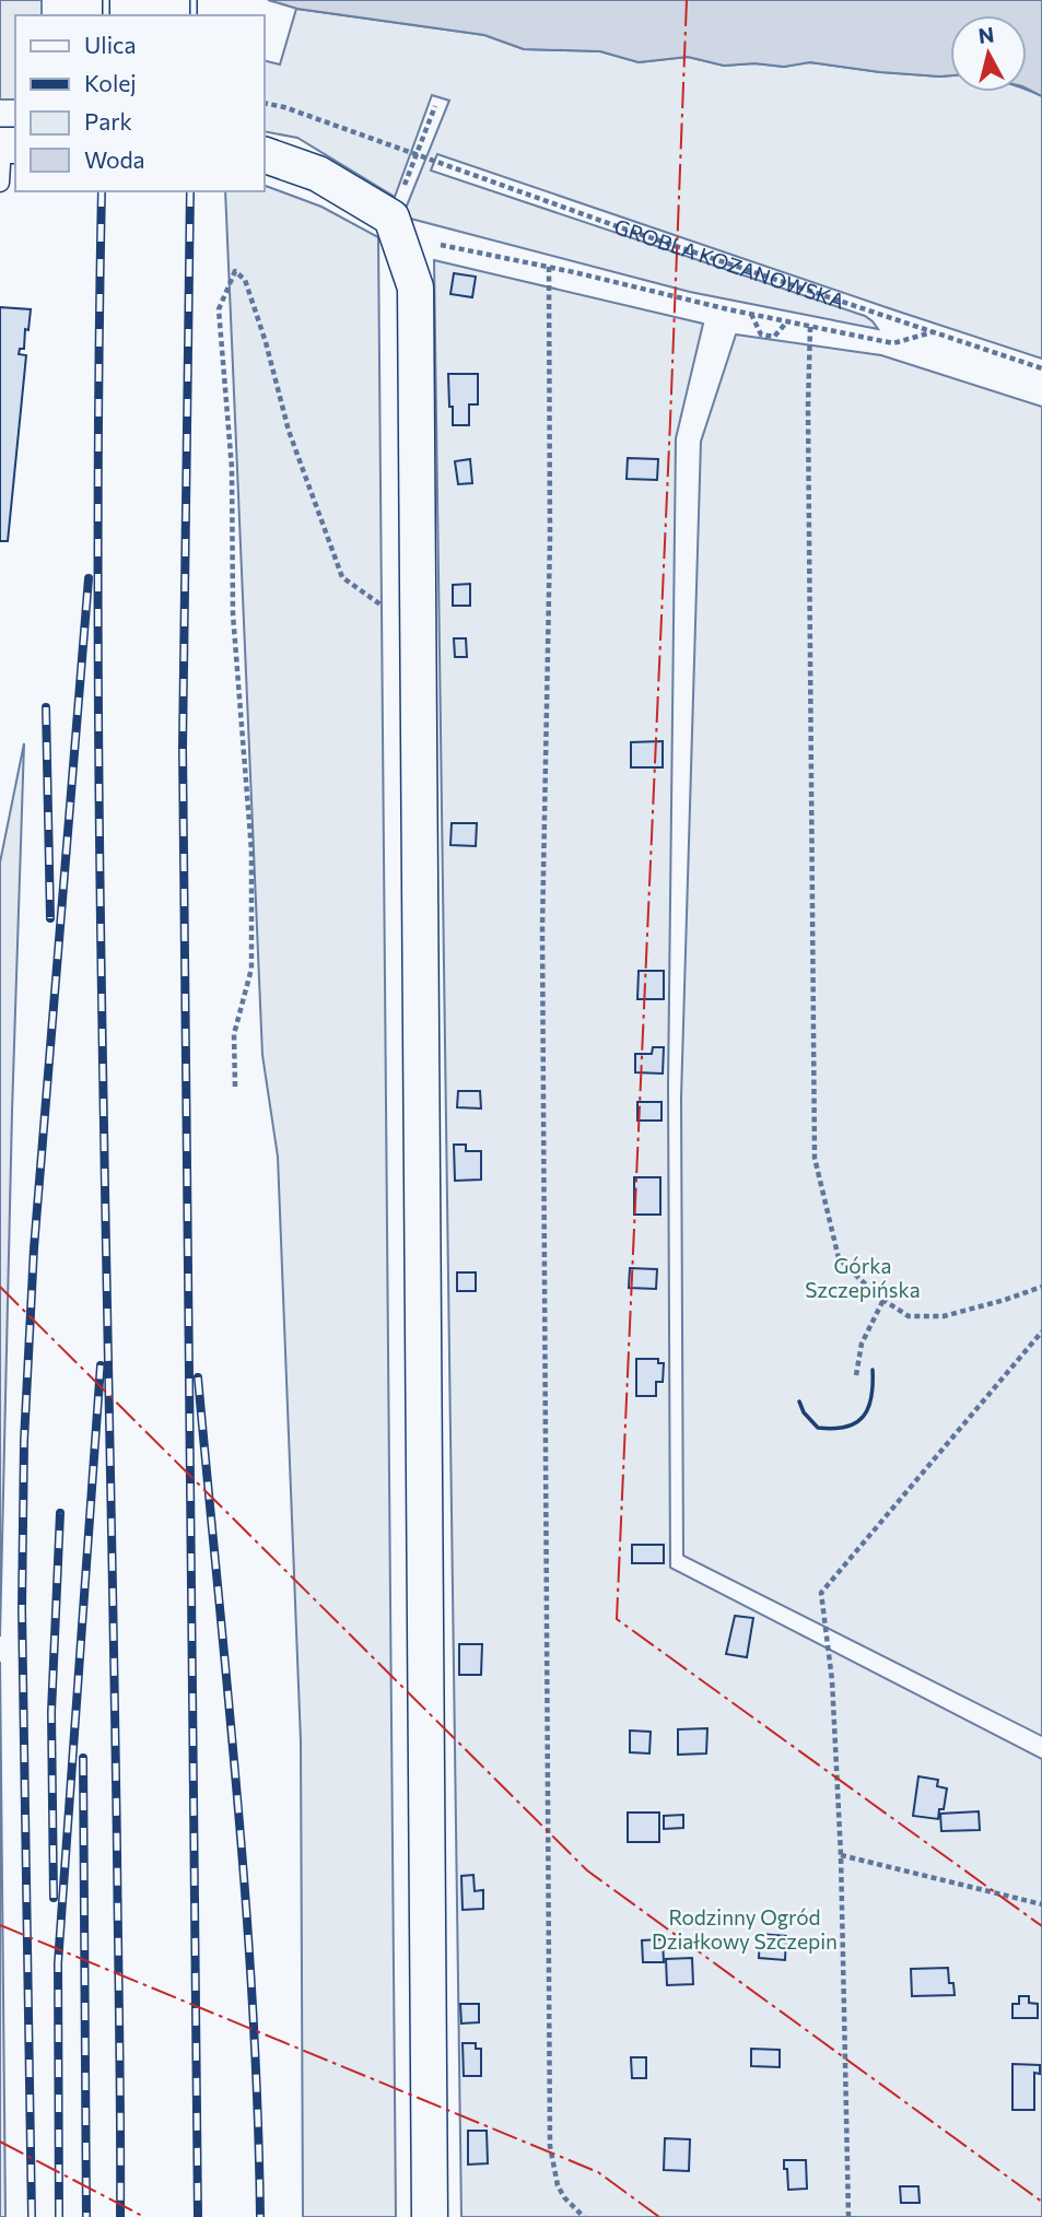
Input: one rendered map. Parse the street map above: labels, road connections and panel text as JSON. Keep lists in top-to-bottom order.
{
  "streets": {
    "path": ["GROBLA KOZANOWSKA"]
  },
  "parks": ["Górka Szczepińska", "Rodzinny Ogród Działkowy Szczepin"],
  "legend": [
    "Ulica",
    "Kolej",
    "Park",
    "Woda"
  ],
  "north": "top"
}
